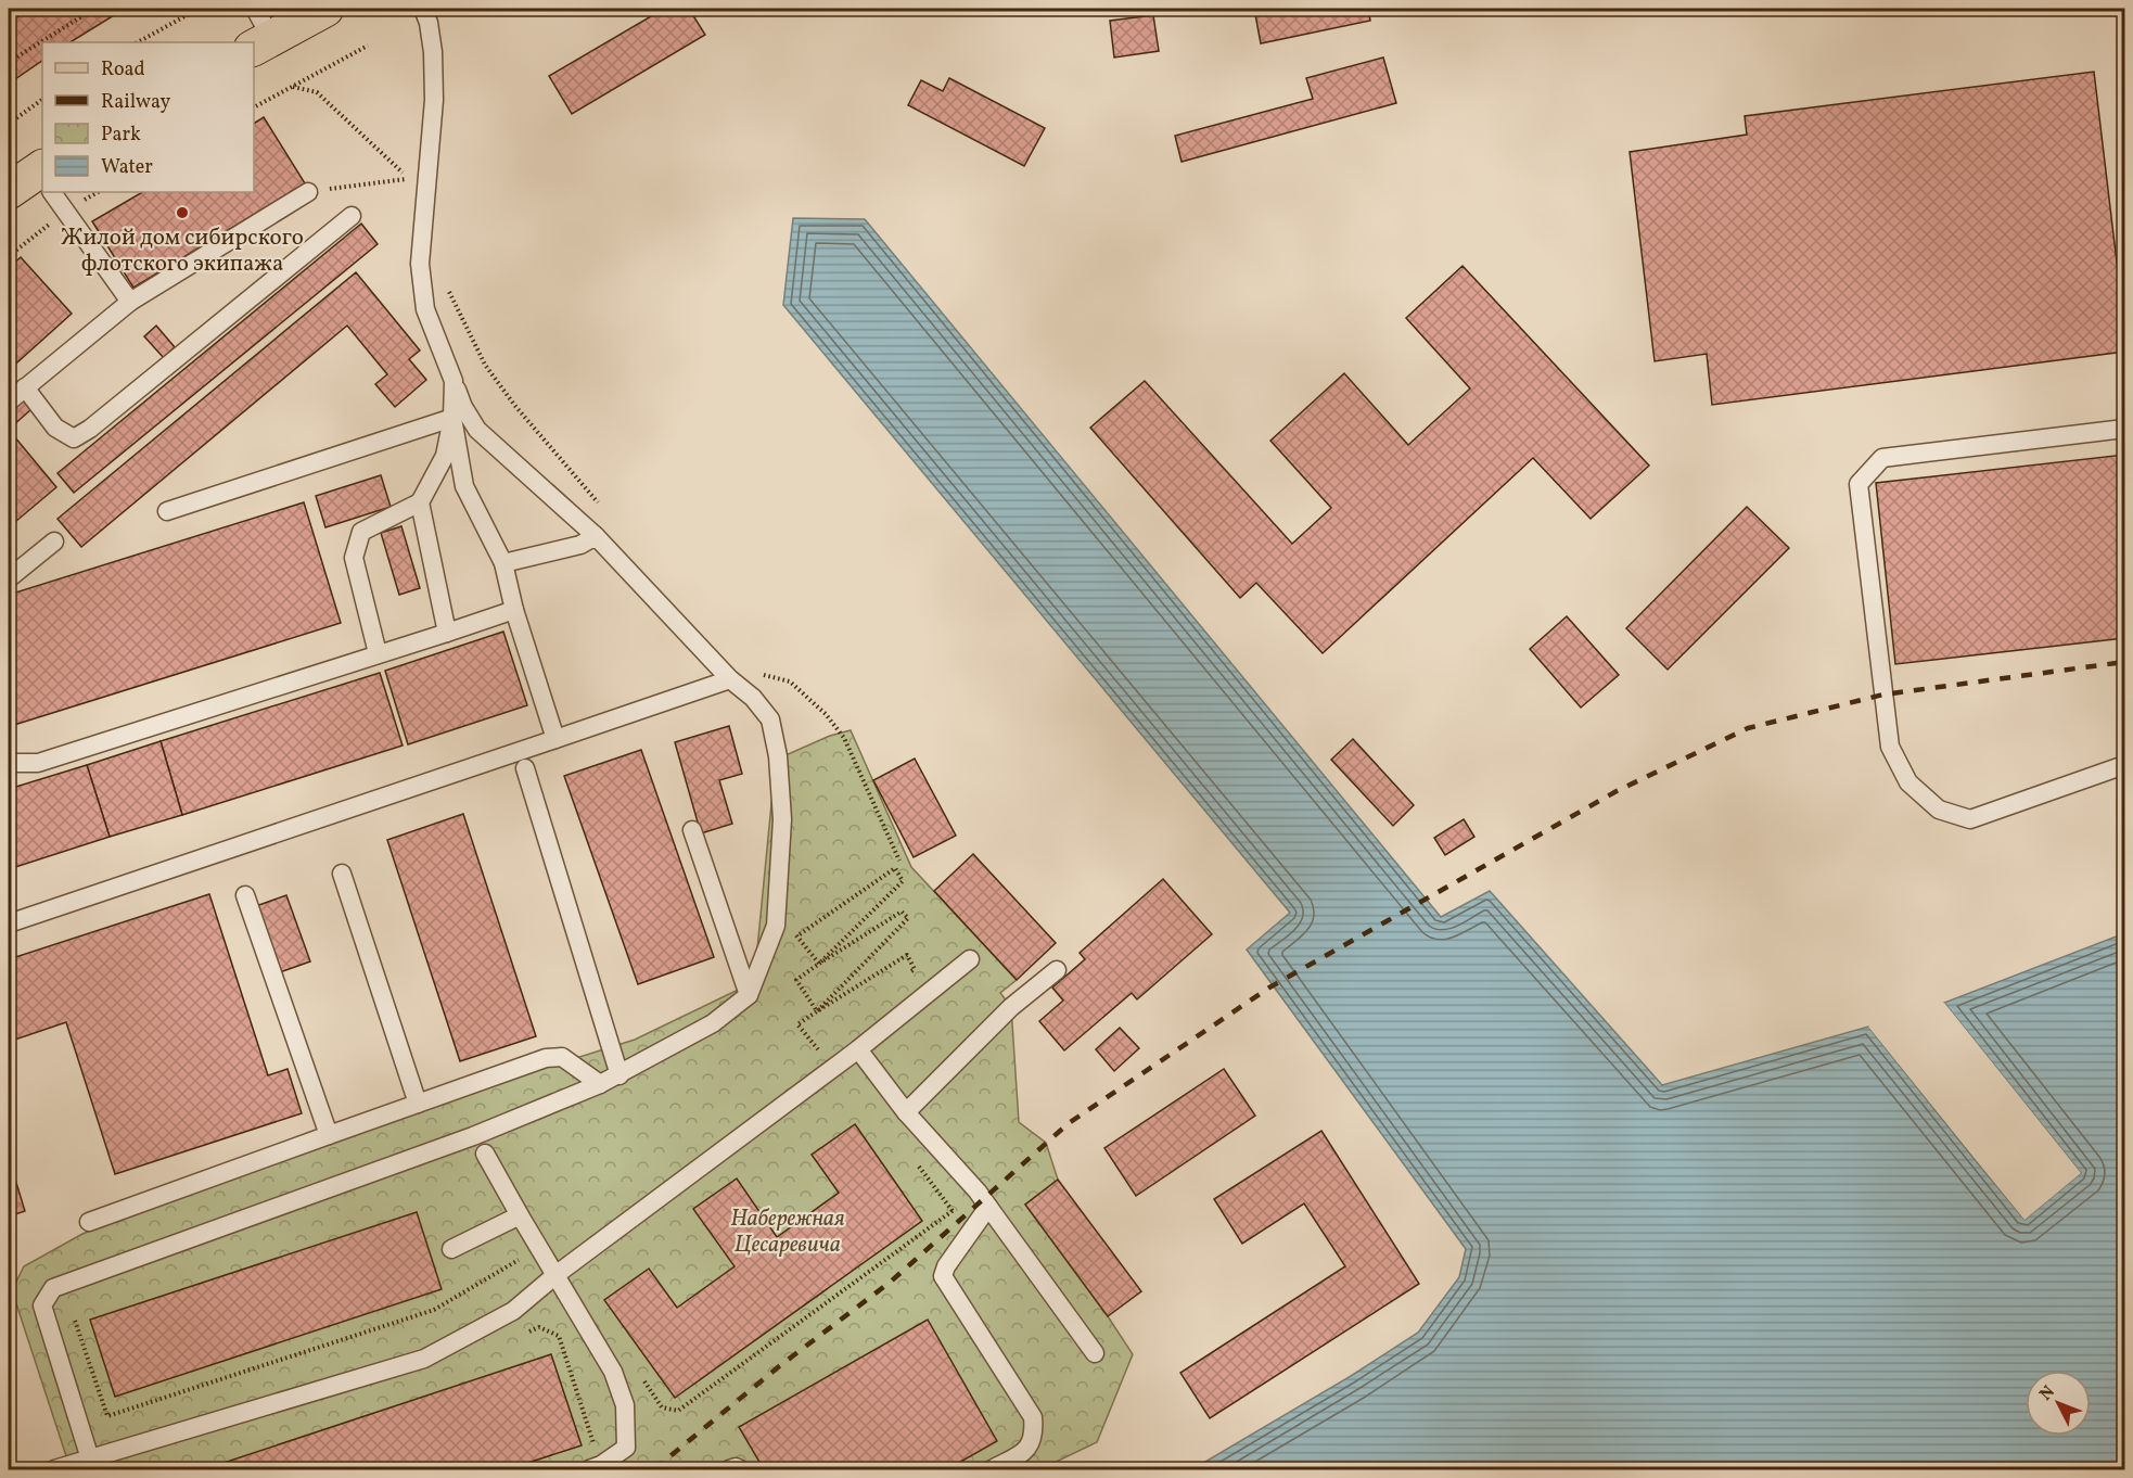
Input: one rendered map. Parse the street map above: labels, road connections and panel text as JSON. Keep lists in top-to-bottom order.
{
  "parks": ["Набережная Цесаревича"],
  "places": ["Жилой дом сибирского флотского экипажа"],
  "legend": [
    "Road",
    "Railway",
    "Park",
    "Water"
  ],
  "north": "top left"
}
